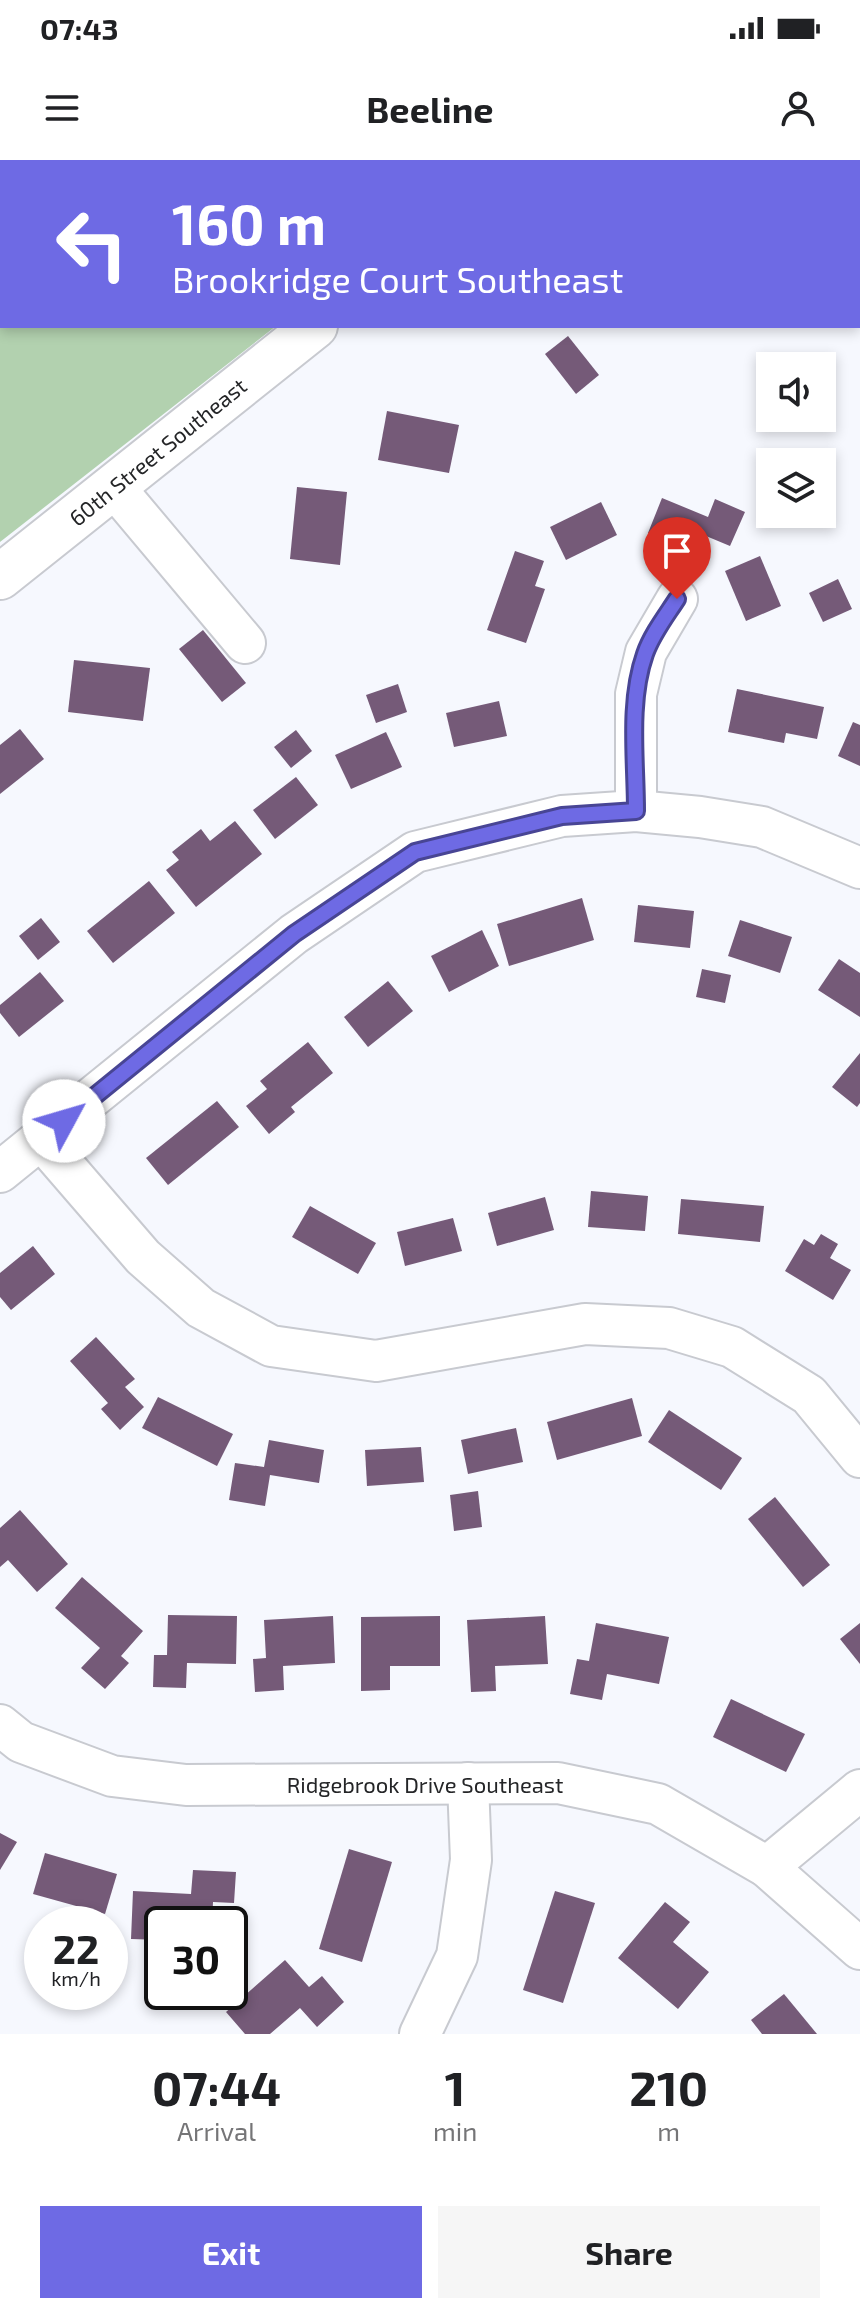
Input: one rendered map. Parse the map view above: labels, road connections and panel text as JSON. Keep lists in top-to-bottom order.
{
  "streets": {
    "main road": ["60th Street Southeast"],
    "street": ["Ridgebrook Drive Southeast"]
  },
  "page": {
    "status": "07:43",
    "header": "Beeline",
    "turn": ["160 m", "Brookridge Court Southeast"],
    "speed": "22 km/h",
    "limit": "30",
    "eta": [
      "07:44",
      "Arrival",
      "1",
      "min",
      "210",
      "m"
    ],
    "buttons": ["Exit", "Share"]
  }
}
